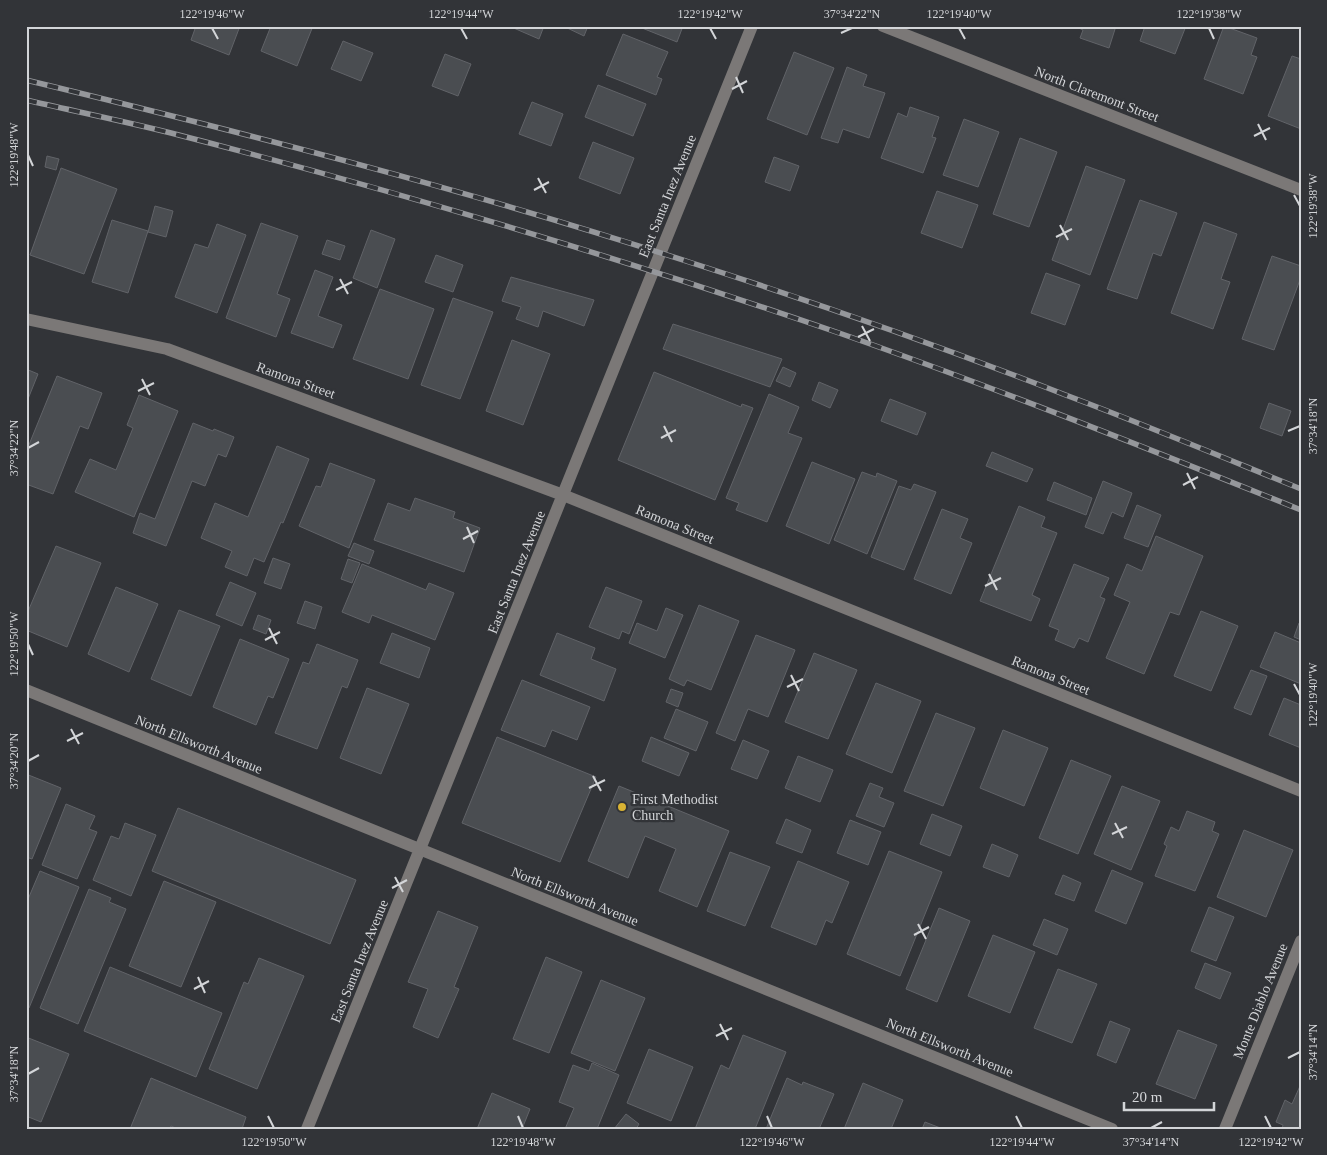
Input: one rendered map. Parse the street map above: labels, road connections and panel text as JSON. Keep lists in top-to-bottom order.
{
  "streets": {
    "street": [
      "North Claremont Street",
      "East Santa Inez Avenue",
      "Ramona Street",
      "North Ellsworth Avenue",
      "Monte Diablo Avenue"
    ]
  },
  "crossings": [
    ["East Santa Inez Avenue", "Ramona Street"],
    ["East Santa Inez Avenue", "North Ellsworth Avenue"]
  ],
  "places": ["First Methodist Church"],
  "scale_bar": "20 m",
  "coordinates": [
    "122°19'46\"W",
    "122°19'44\"W",
    "122°19'42\"W",
    "37°34'22\"N",
    "122°19'40\"W",
    "122°19'38\"W",
    "122°19'48\"W",
    "37°34'18\"N",
    "122°19'50\"W",
    "37°34'20\"N",
    "37°34'14\"N"
  ]
}
